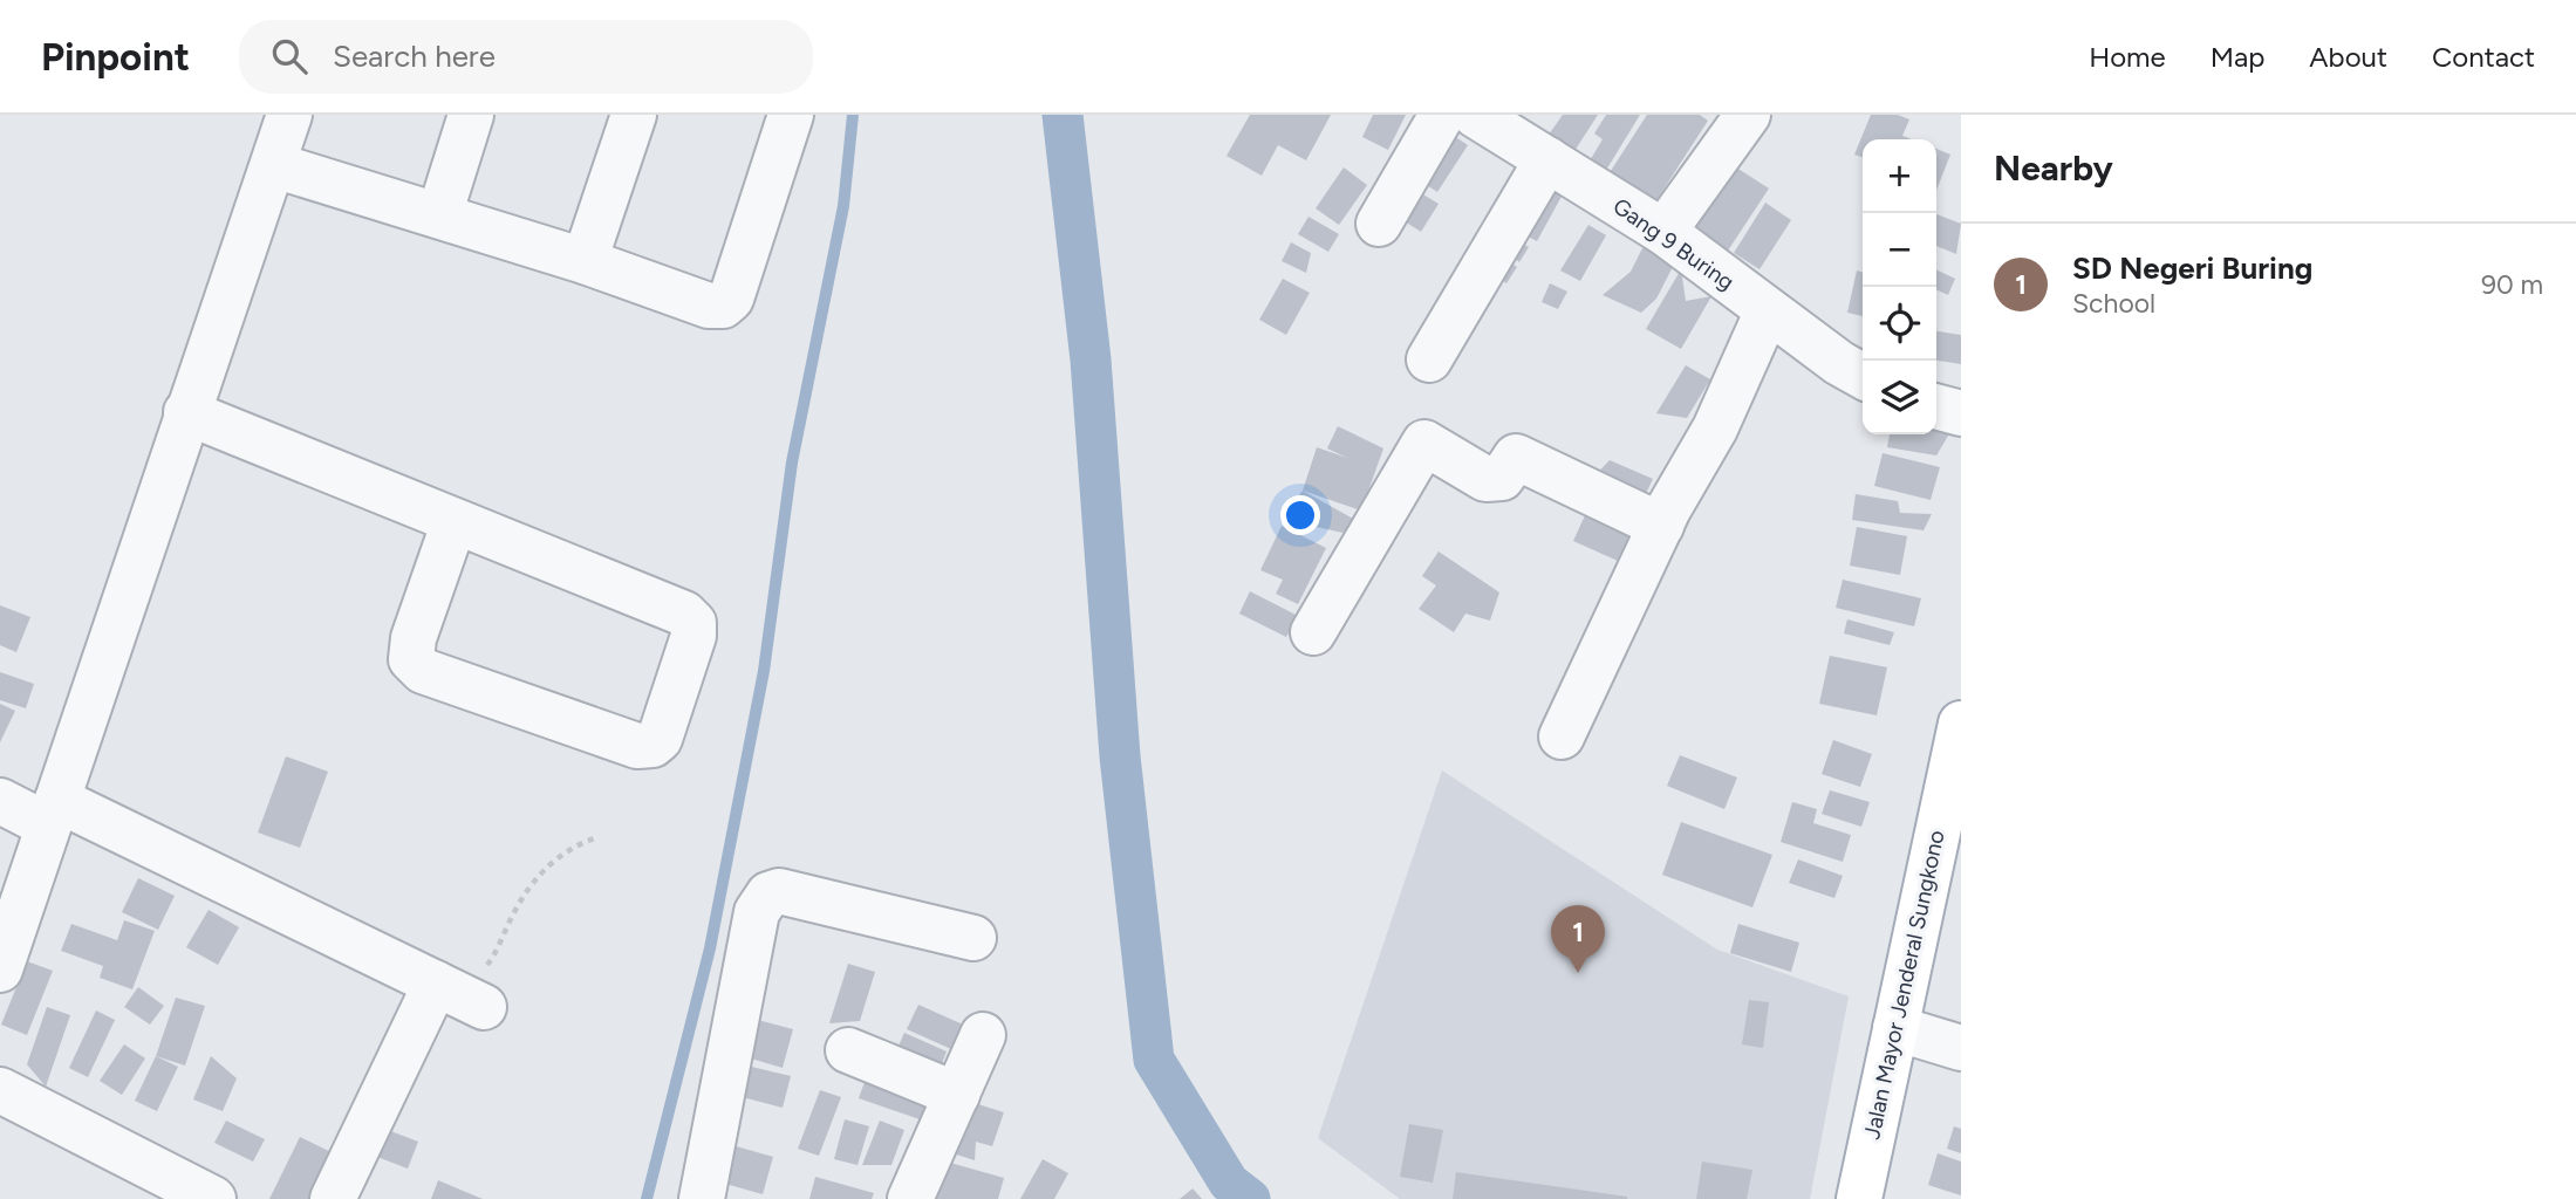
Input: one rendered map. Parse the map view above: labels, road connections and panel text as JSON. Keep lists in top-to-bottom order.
{
  "streets": {
    "main road": ["Jalan Mayor Jenderal Sungkono"],
    "street": ["Gang 9 Buring"]
  },
  "page": {
    "header": "Pinpoint",
    "search": "Search here",
    "nav": [
      "Home",
      "Map",
      "About",
      "Contact"
    ],
    "heading": "Nearby",
    "map_buttons": ["+", "−"],
    "list": [
      {
        "mark": "1",
        "name": "SD Negeri Buring",
        "note": "School",
        "value": "90 m"
      }
    ],
    "pins": "1"
  }
}
